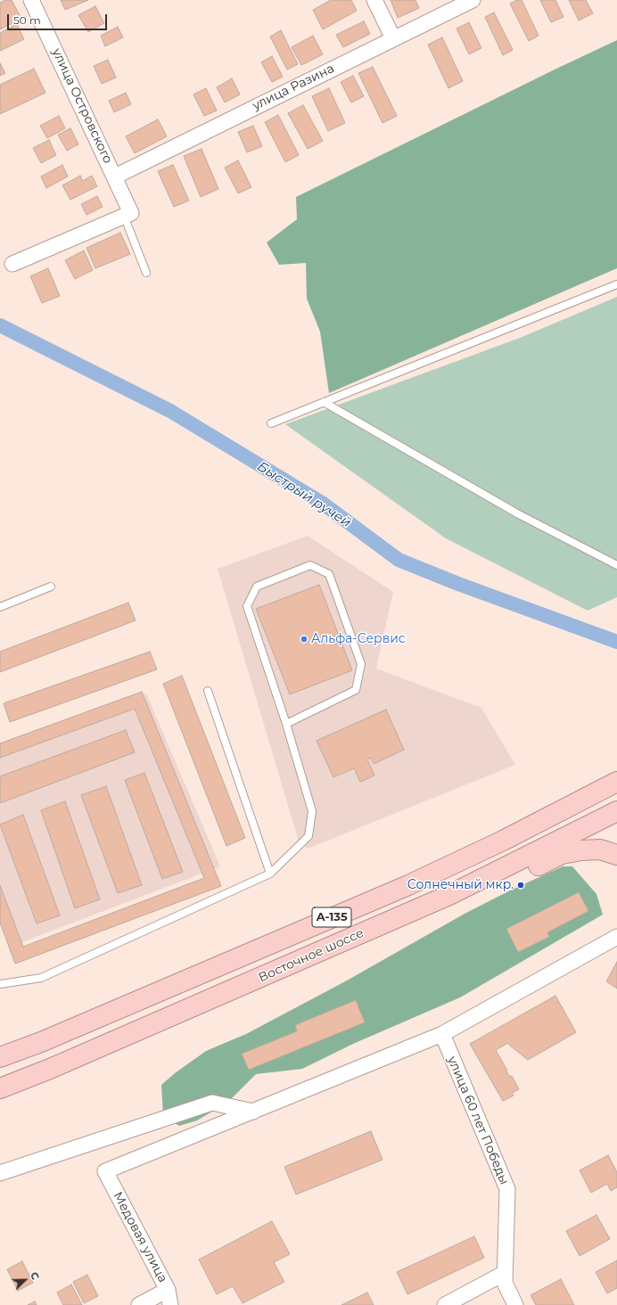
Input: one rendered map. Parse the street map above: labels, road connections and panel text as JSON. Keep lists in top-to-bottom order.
{
  "streets": {
    "highway": ["А-135", "Восточное шоссе"],
    "street": [
      "улица Разина",
      "улица Островского",
      "улица 60 лет Победы",
      "Медовая улица"
    ]
  },
  "crossings": [
    ["улица Разина", "улица Островского"]
  ],
  "water": ["Быстрый ручей"],
  "places": ["Альфа-Сервис", "Солнечный мкр."],
  "scale_bar": "50 m",
  "north": "top right"
}
